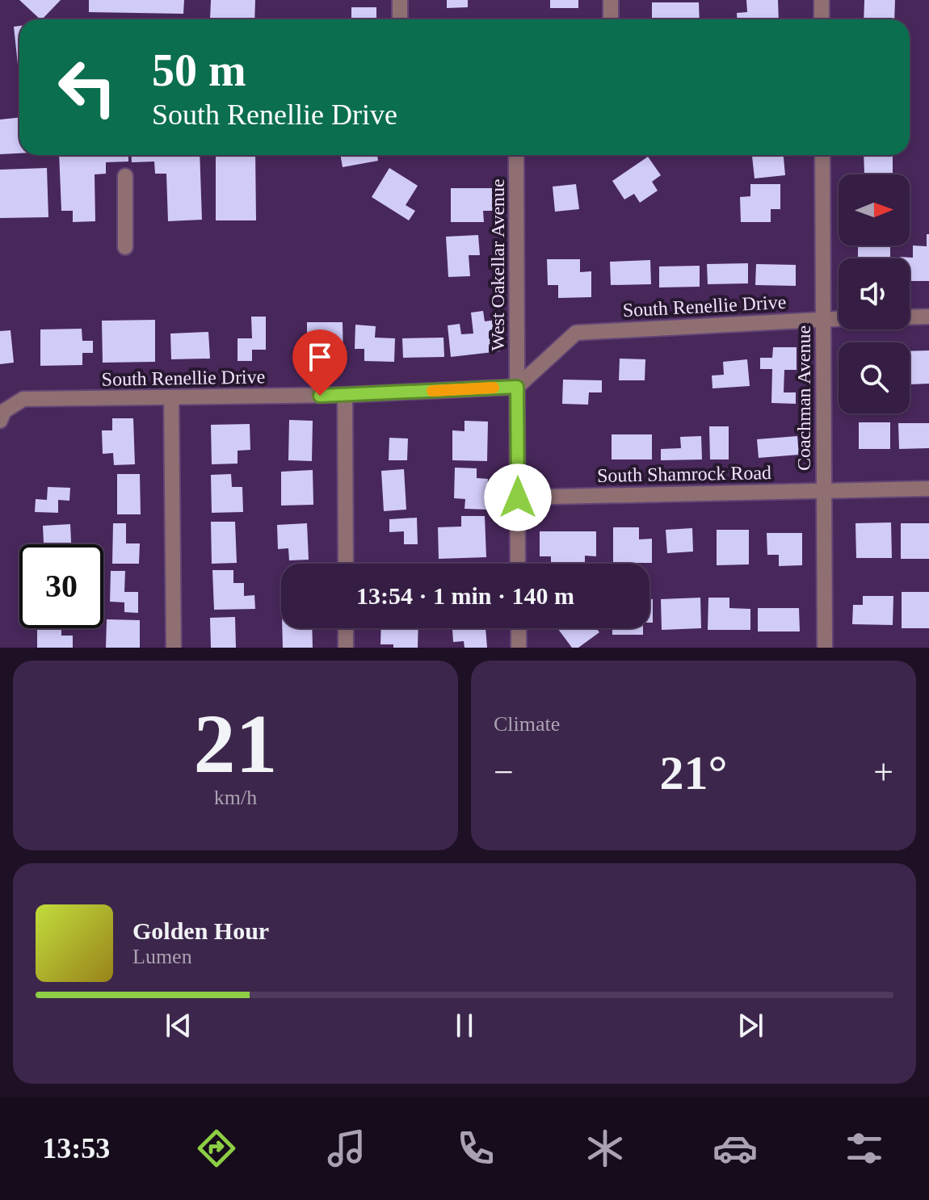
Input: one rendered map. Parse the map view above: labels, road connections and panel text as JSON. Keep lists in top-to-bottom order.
{
  "streets": {
    "street": [
      "West Oakellar Avenue",
      "South Renellie Drive",
      "Coachman Avenue",
      "South Shamrock Road"
    ]
  },
  "crossings": [
    ["West Oakellar Avenue", "South Renellie Drive"],
    ["West Oakellar Avenue", "South Shamrock Road"],
    ["South Renellie Drive", "Coachman Avenue"],
    ["Coachman Avenue", "South Shamrock Road"]
  ],
  "north": "right",
  "page": {
    "turn": ["50 m", "South Renellie Drive"],
    "limit": "30",
    "trip": "13:54 · 1 min · 140 m",
    "tile": [
      ["21", "km/h"],
      "Climate"
    ],
    "heat": ["−", "21°", "+"],
    "song": ["Golden Hour", "Lumen"],
    "tabs": "13:53"
  }
}
